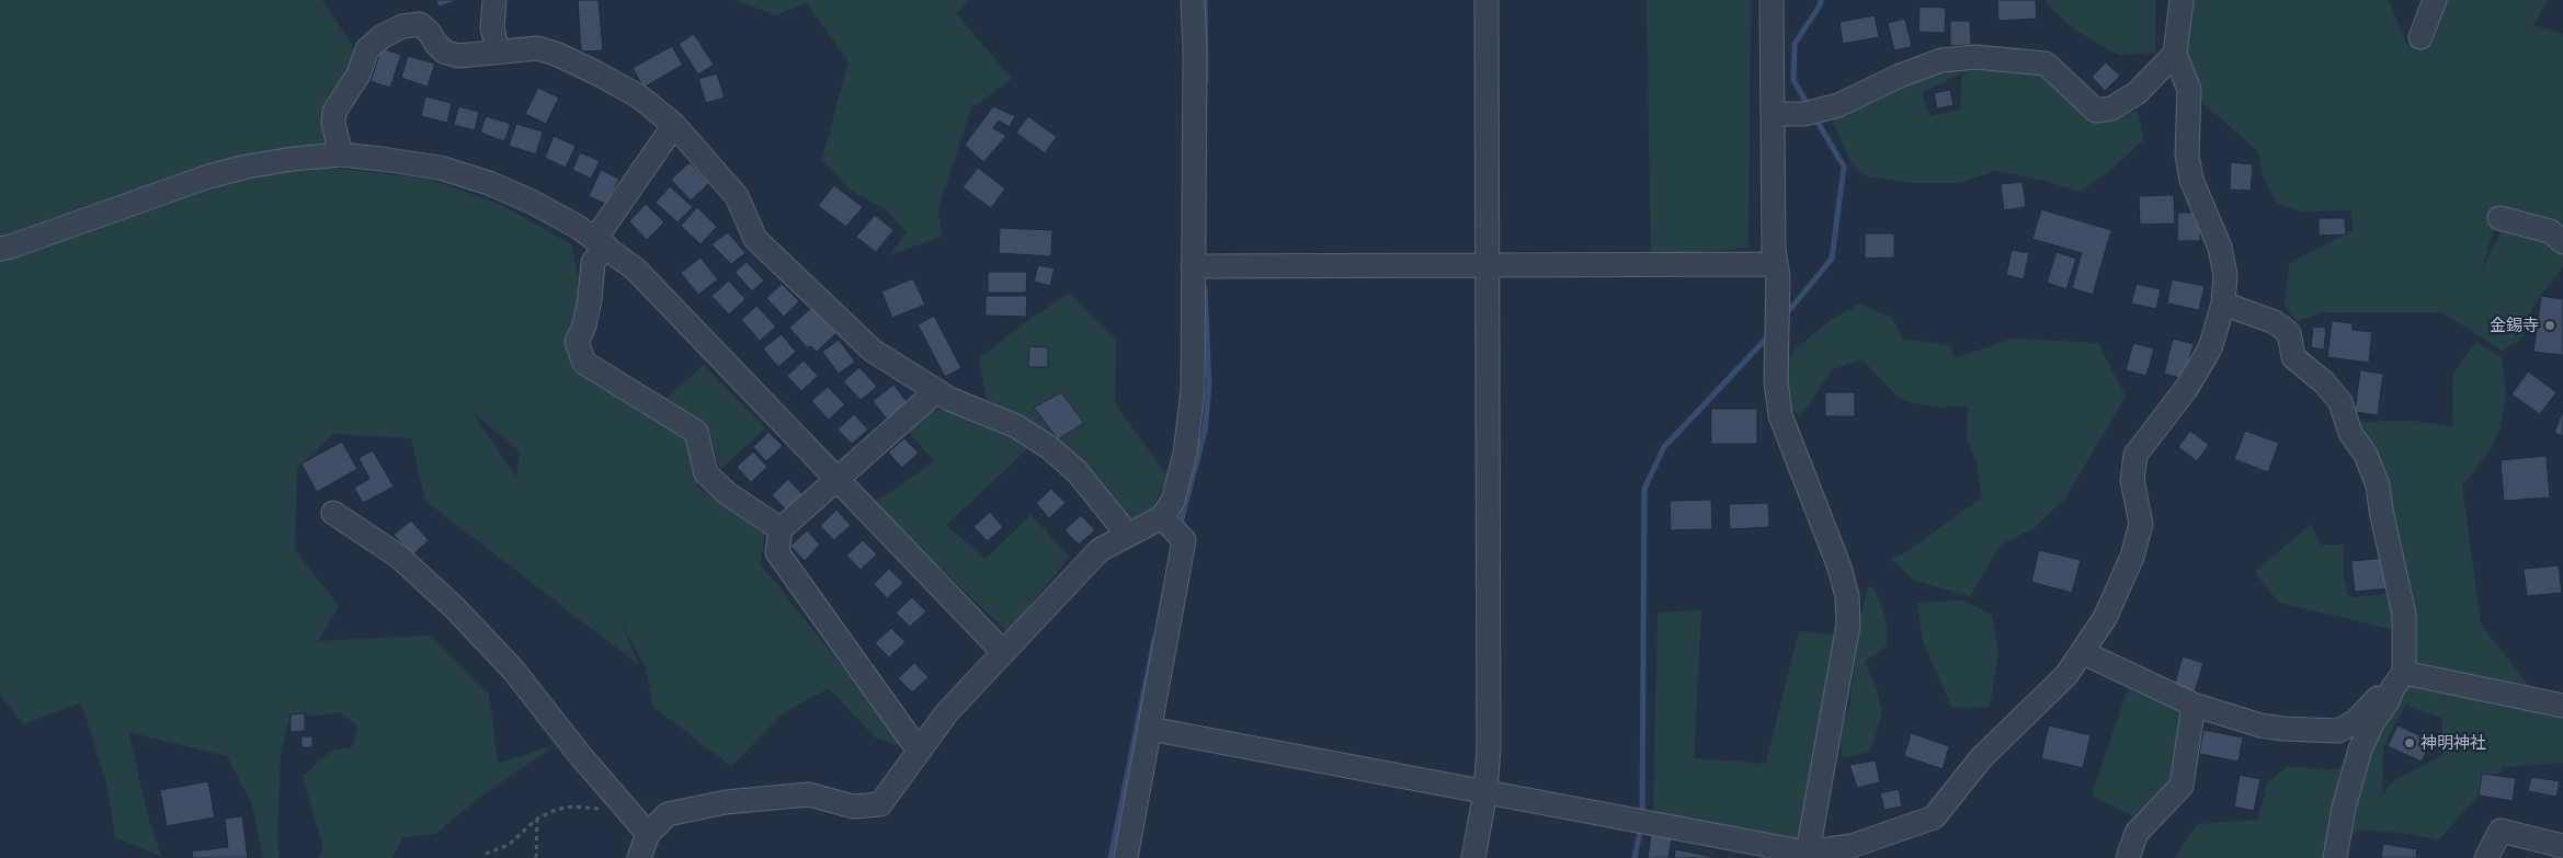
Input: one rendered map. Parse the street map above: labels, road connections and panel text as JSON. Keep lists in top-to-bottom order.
{
  "places": ["金錫寺", "神明神社"]
}
